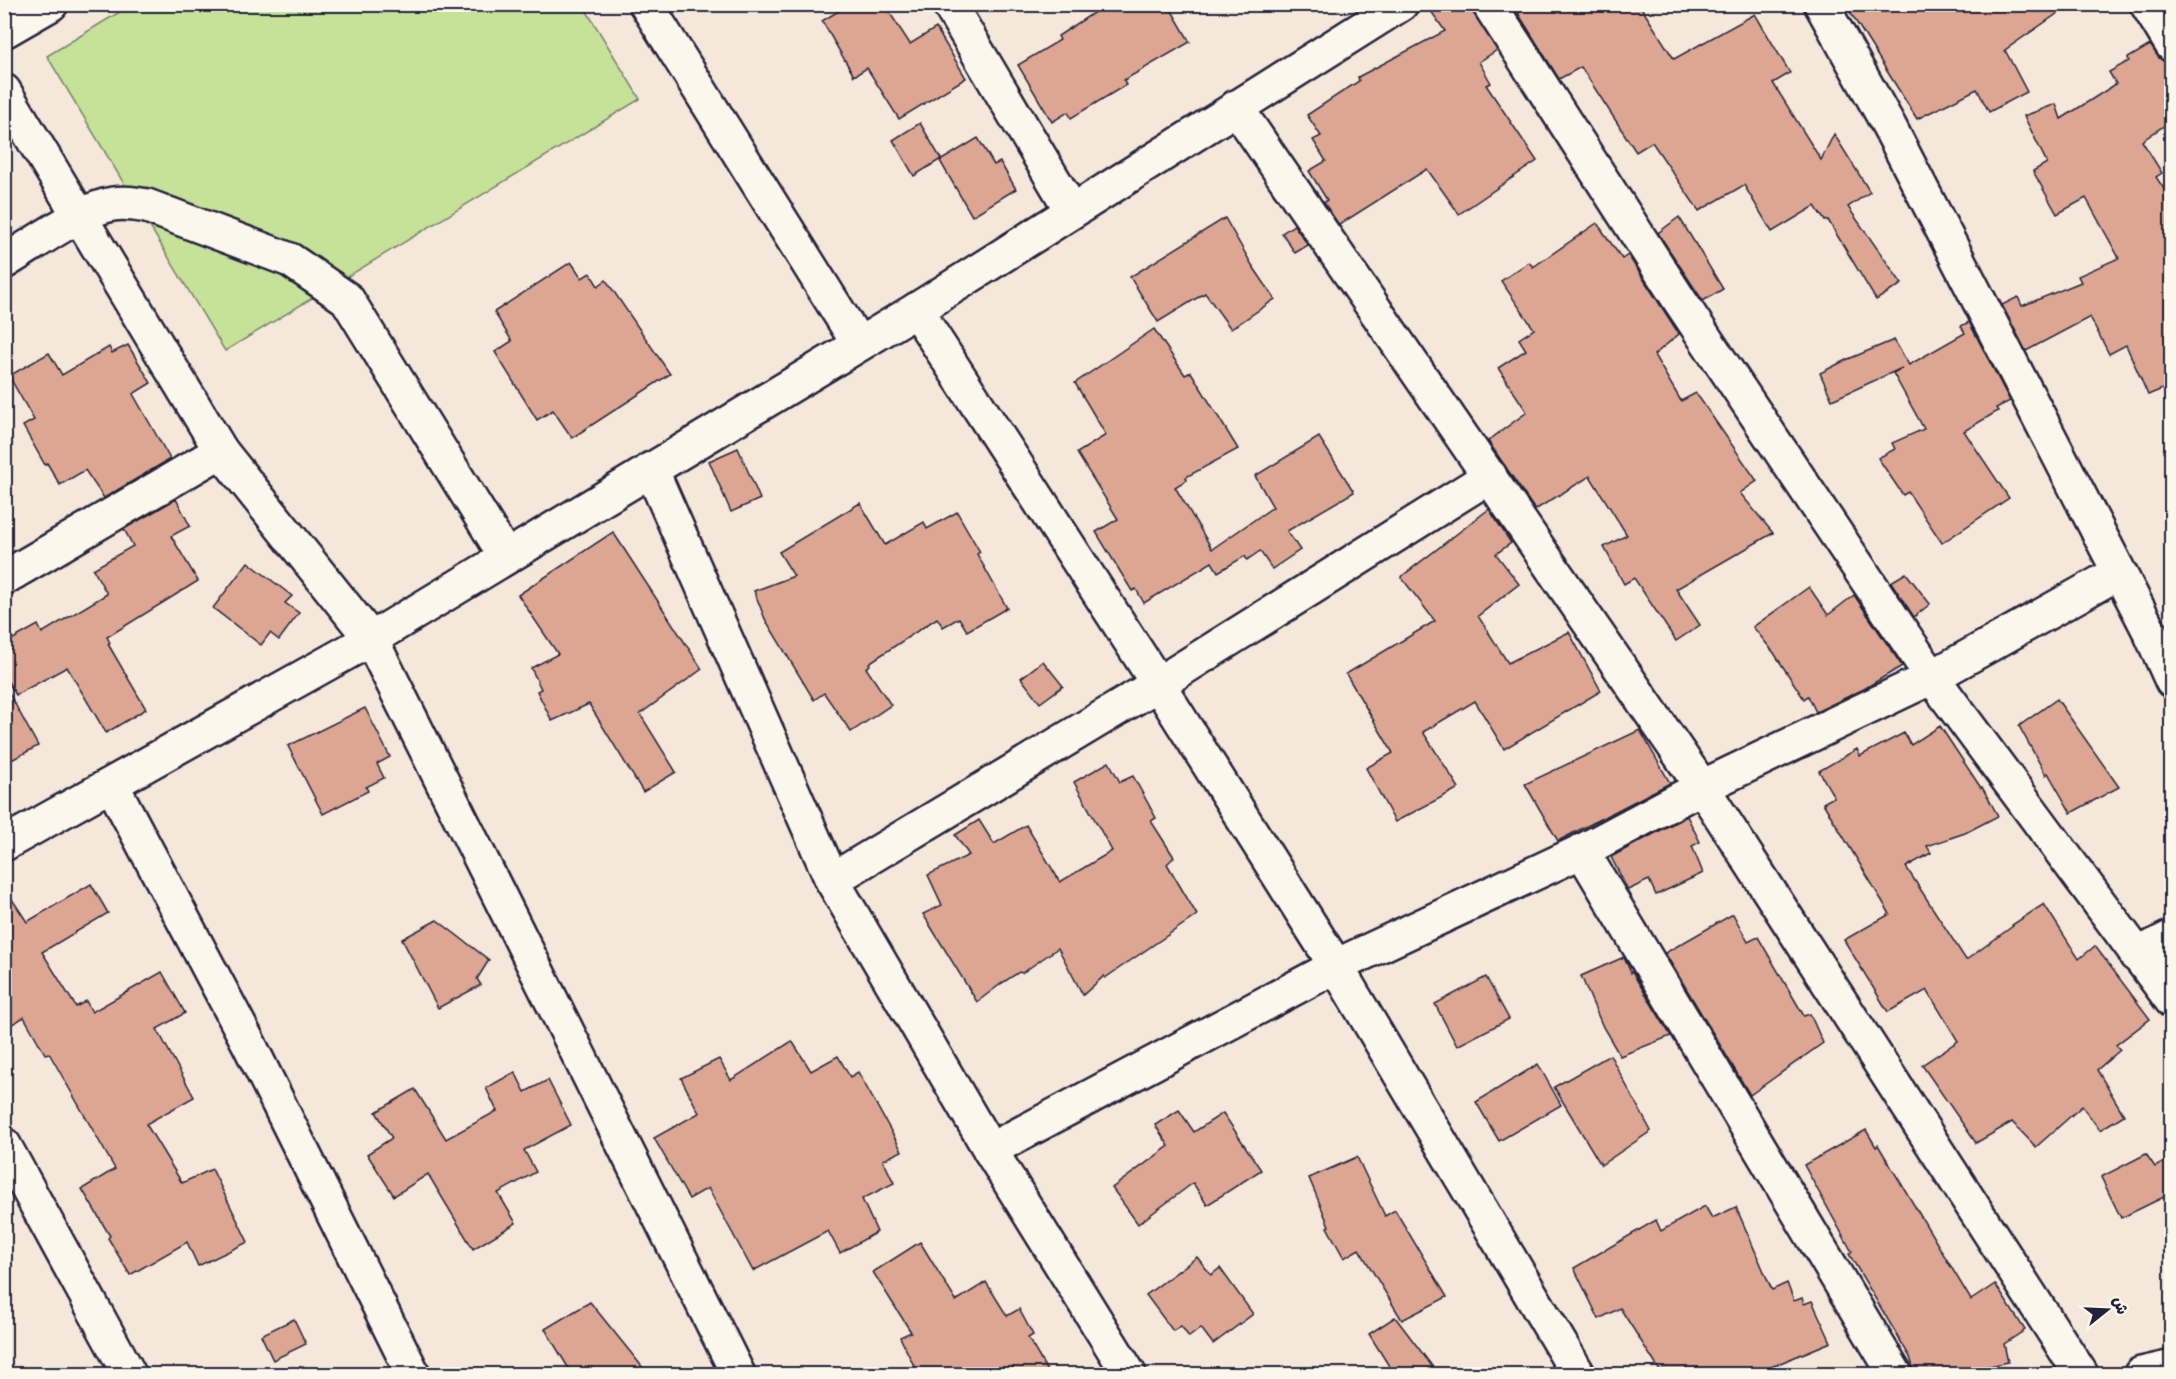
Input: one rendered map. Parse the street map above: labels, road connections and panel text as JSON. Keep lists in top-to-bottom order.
{
  "north": "right"
}
